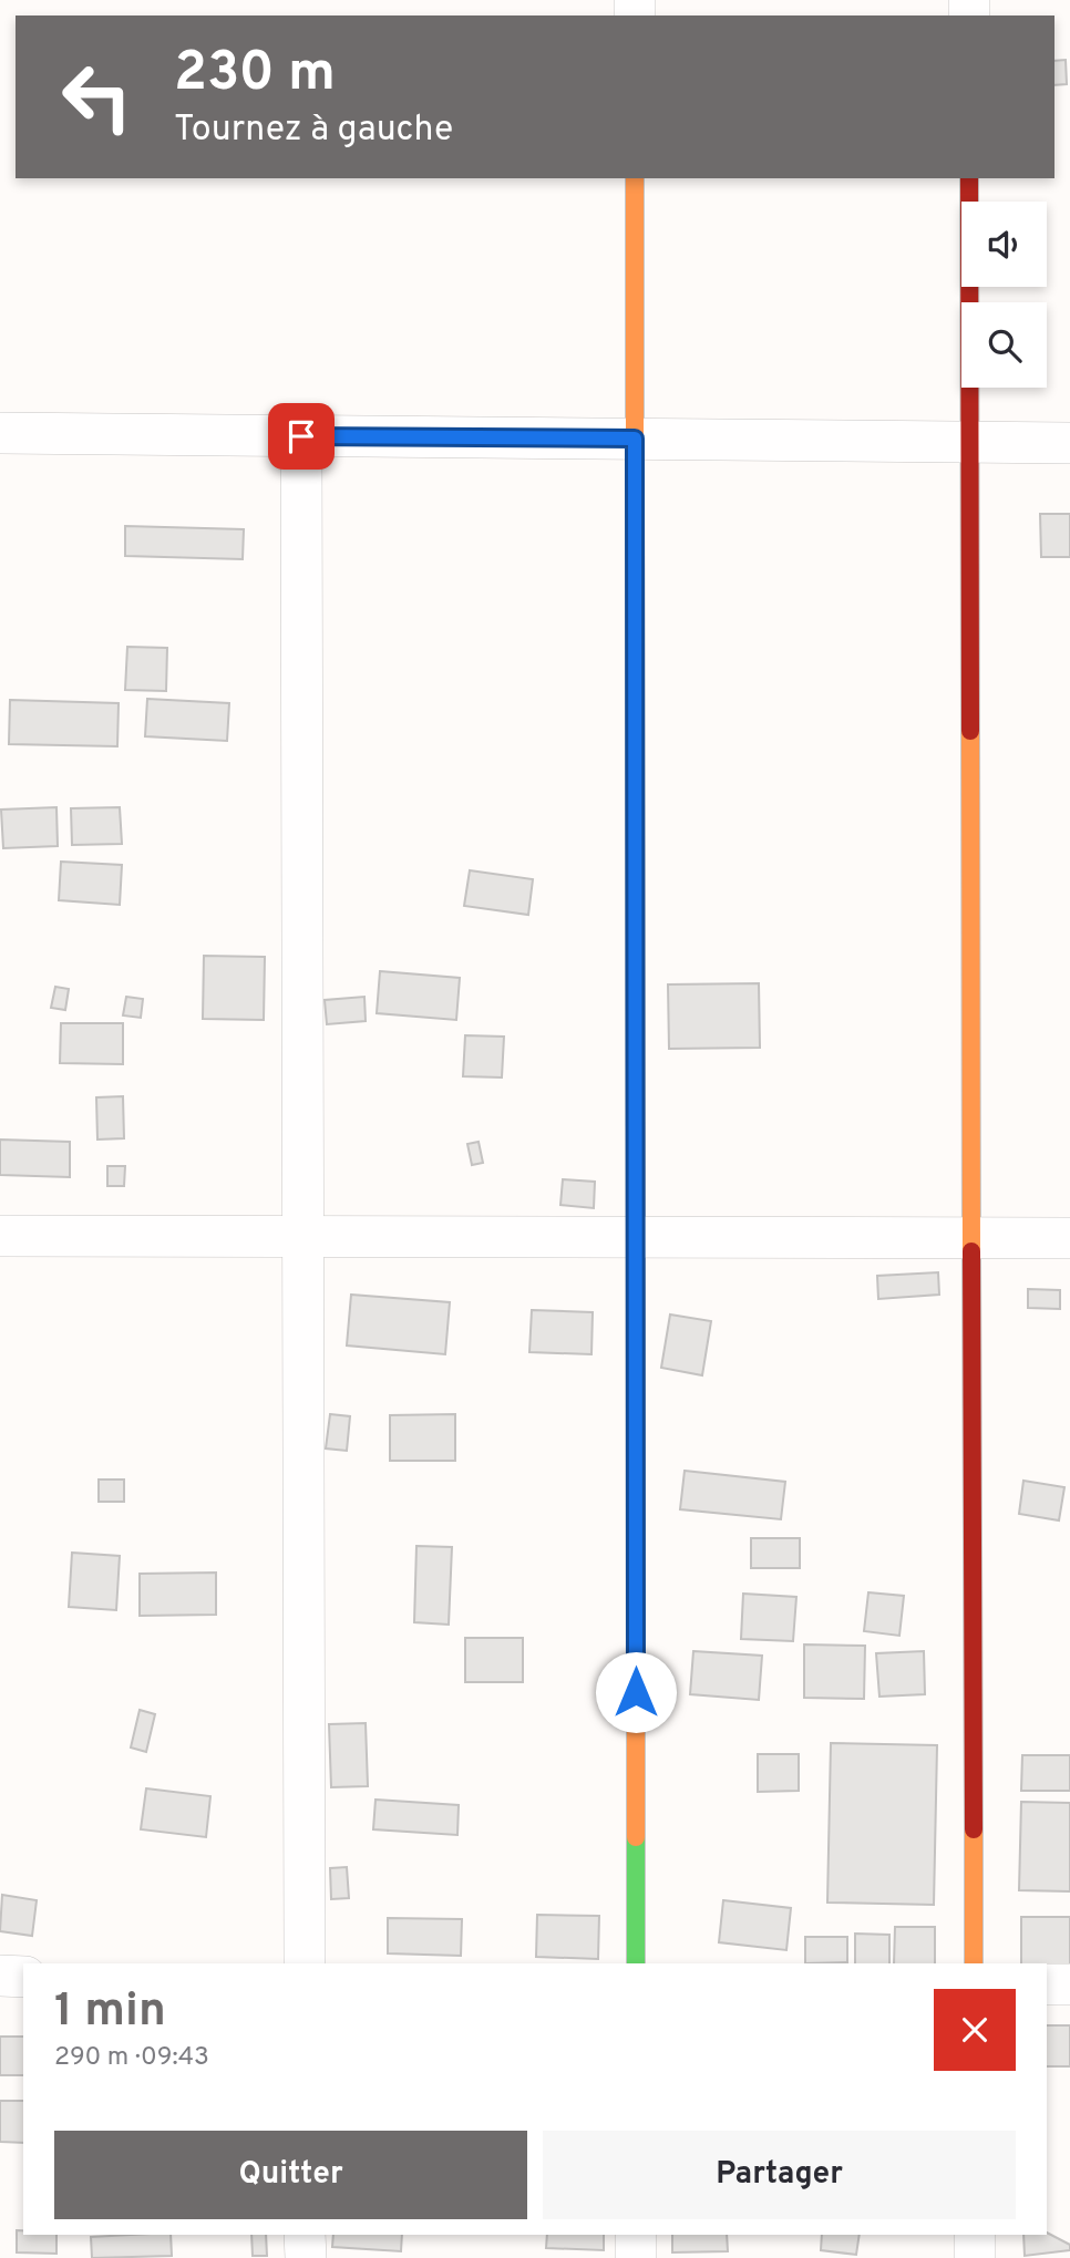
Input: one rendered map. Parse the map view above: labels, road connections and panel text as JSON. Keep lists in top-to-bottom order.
{
  "page": {
    "turn": ["230 m", "Tournez à gauche"],
    "heading": ["1 min", "290 m · 09:43"],
    "buttons": ["Quitter", "Partager"]
  }
}
